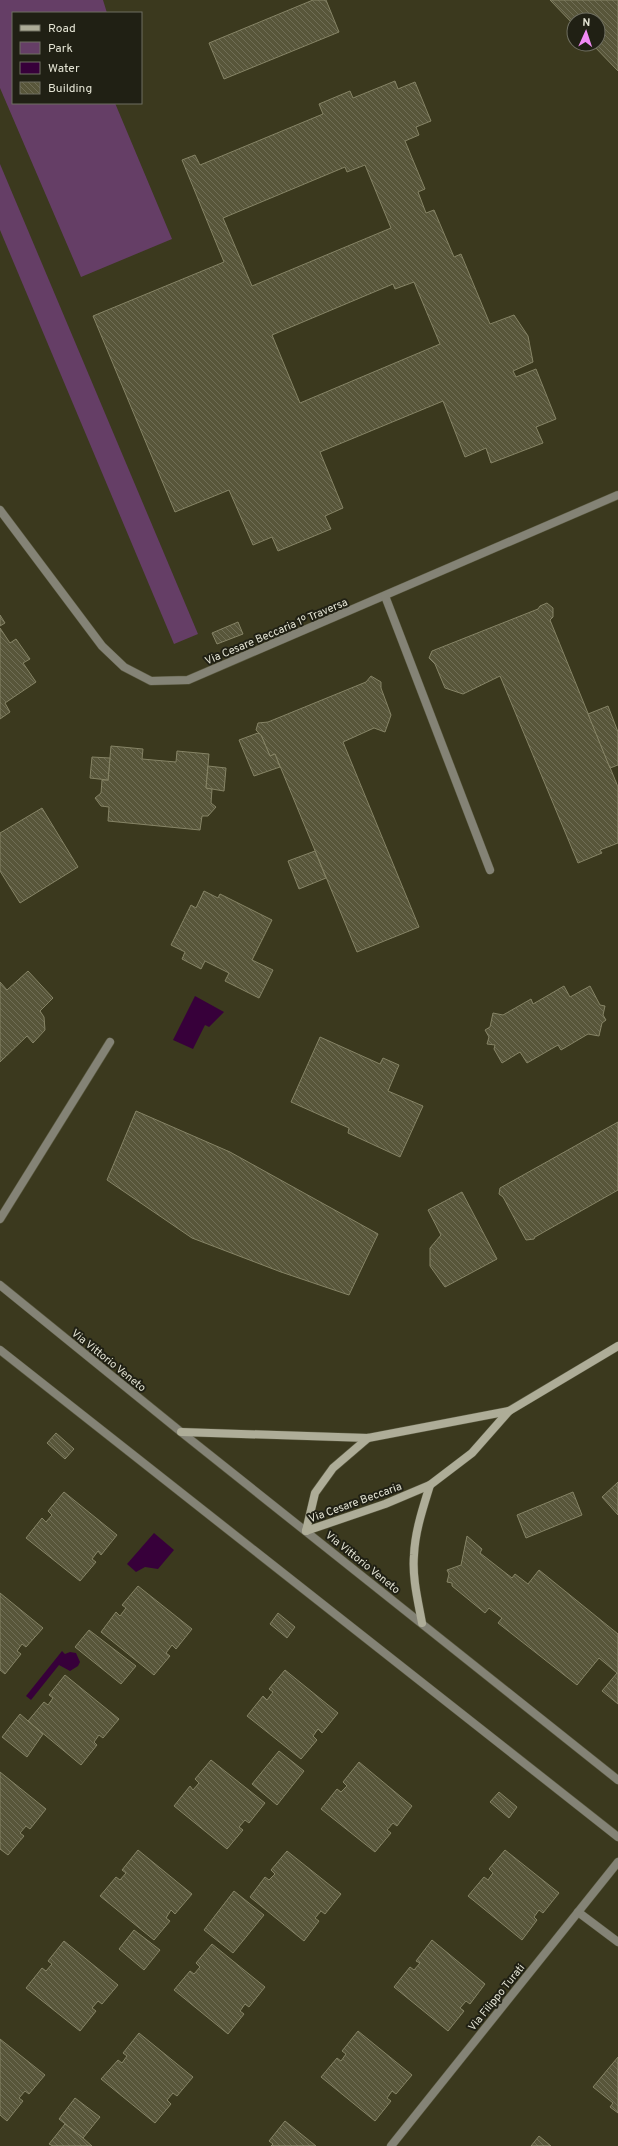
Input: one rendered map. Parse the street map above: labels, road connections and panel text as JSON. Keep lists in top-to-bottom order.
{
  "streets": {
    "street": [
      "Via Cesare Beccaria 1º Traversa",
      "Via Vittorio Veneto",
      "Via Cesare Beccaria",
      "Via Filippo Turati"
    ]
  },
  "crossings": [
    ["Via Vittorio Veneto", "Via Cesare Beccaria"]
  ],
  "legend": [
    "Road",
    "Park",
    "Water",
    "Building"
  ],
  "north": "top"
}
